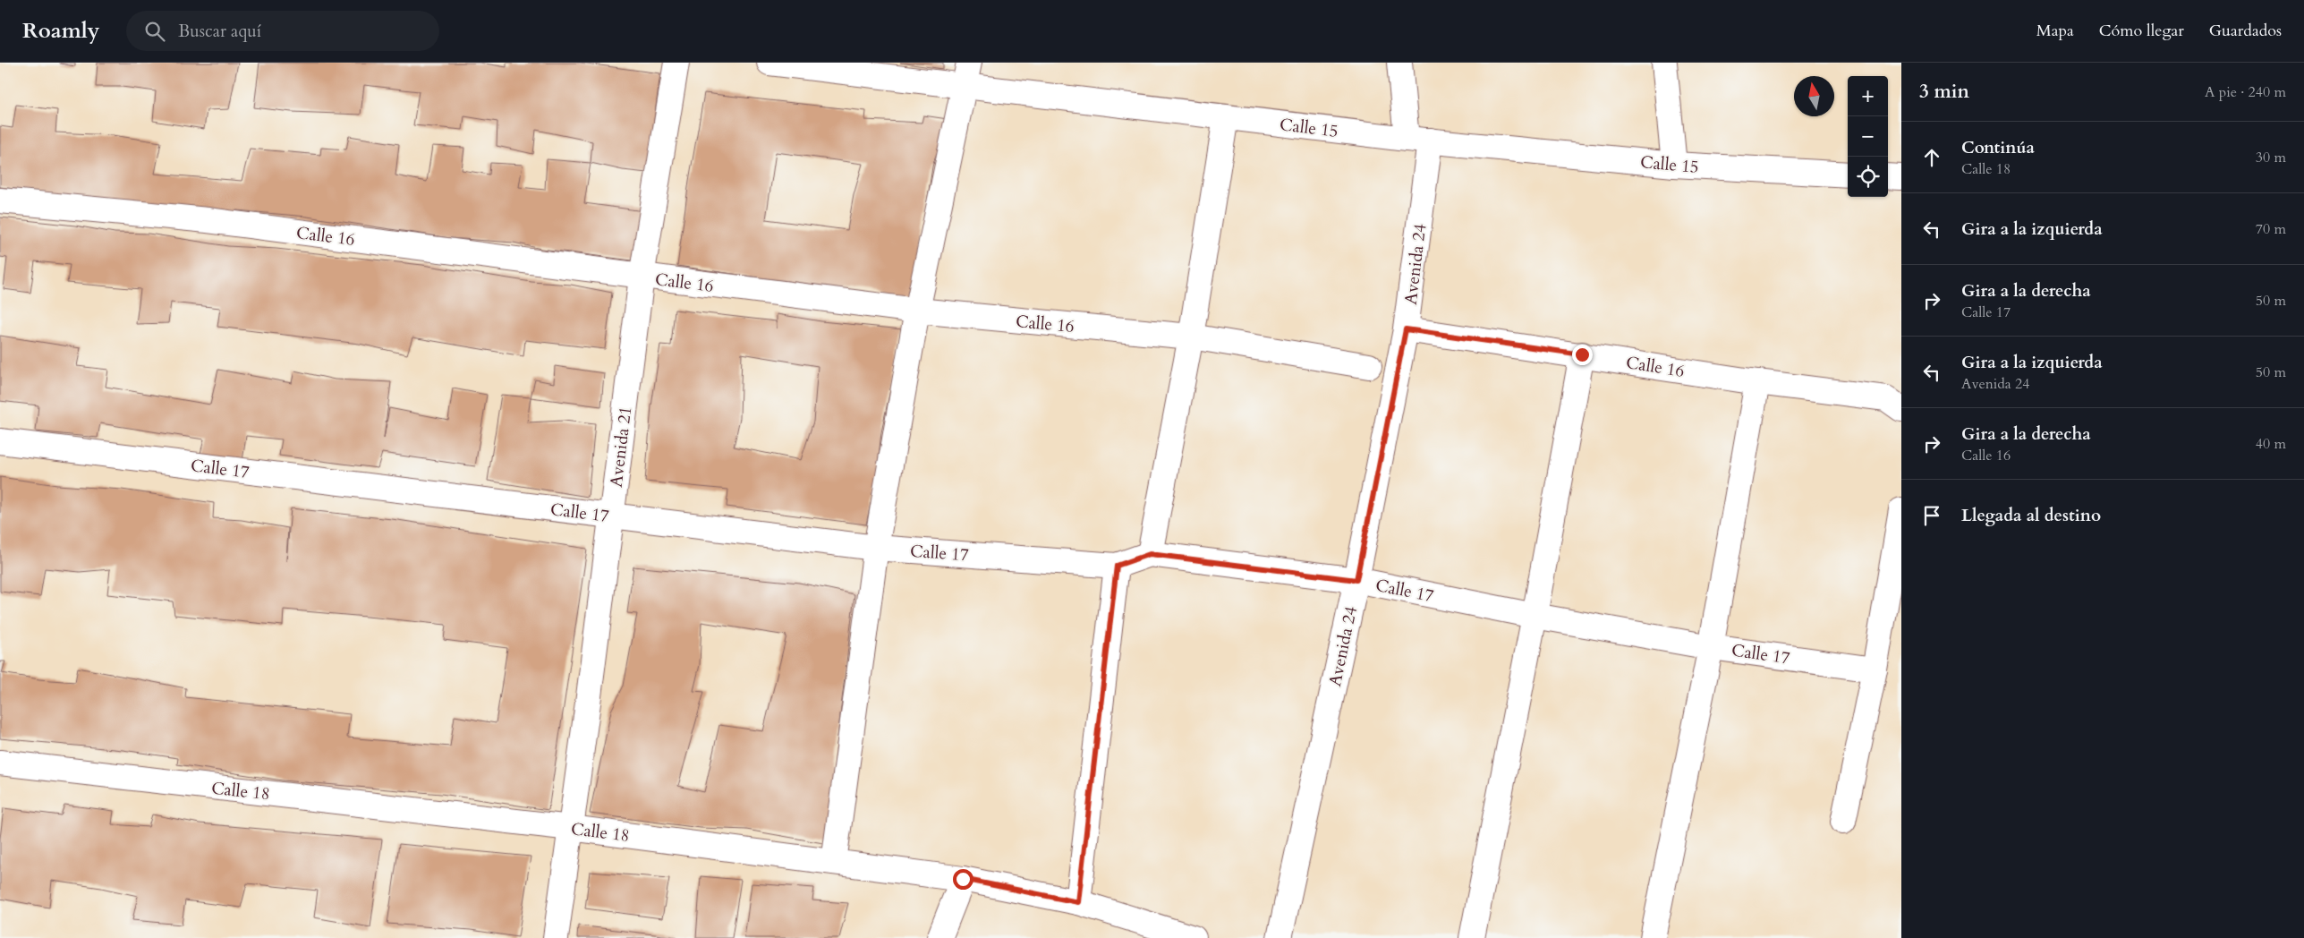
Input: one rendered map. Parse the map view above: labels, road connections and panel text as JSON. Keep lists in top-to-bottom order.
{
  "streets": {
    "street": [
      "Calle 15",
      "Calle 16",
      "Avenida 24",
      "Avenida 21",
      "Calle 17",
      "Calle 18"
    ]
  },
  "crossings": [
    ["Calle 15", "Avenida 24"],
    ["Calle 16", "Avenida 24"],
    ["Calle 16", "Avenida 21"],
    ["Avenida 24", "Calle 17"],
    ["Avenida 21", "Calle 17"],
    ["Avenida 21", "Calle 18"]
  ],
  "north": "top",
  "page": {
    "header": "Roamly",
    "search": "Buscar aquí",
    "nav": ["Mapa", "Cómo llegar", "Guardados"],
    "heading": ["3 min", "A pie · 240 m"],
    "map_buttons": ["+", "−"],
    "list": [
      ["Continúa", "Calle 18", "30 m"],
      ["Gira a la izquierda", "70 m"],
      ["Gira a la derecha", "Calle 17", "50 m"],
      ["Gira a la izquierda", "Avenida 24", "50 m"],
      ["Gira a la derecha", "Calle 16", "40 m"],
      "Llegada al destino"
    ]
  }
}
